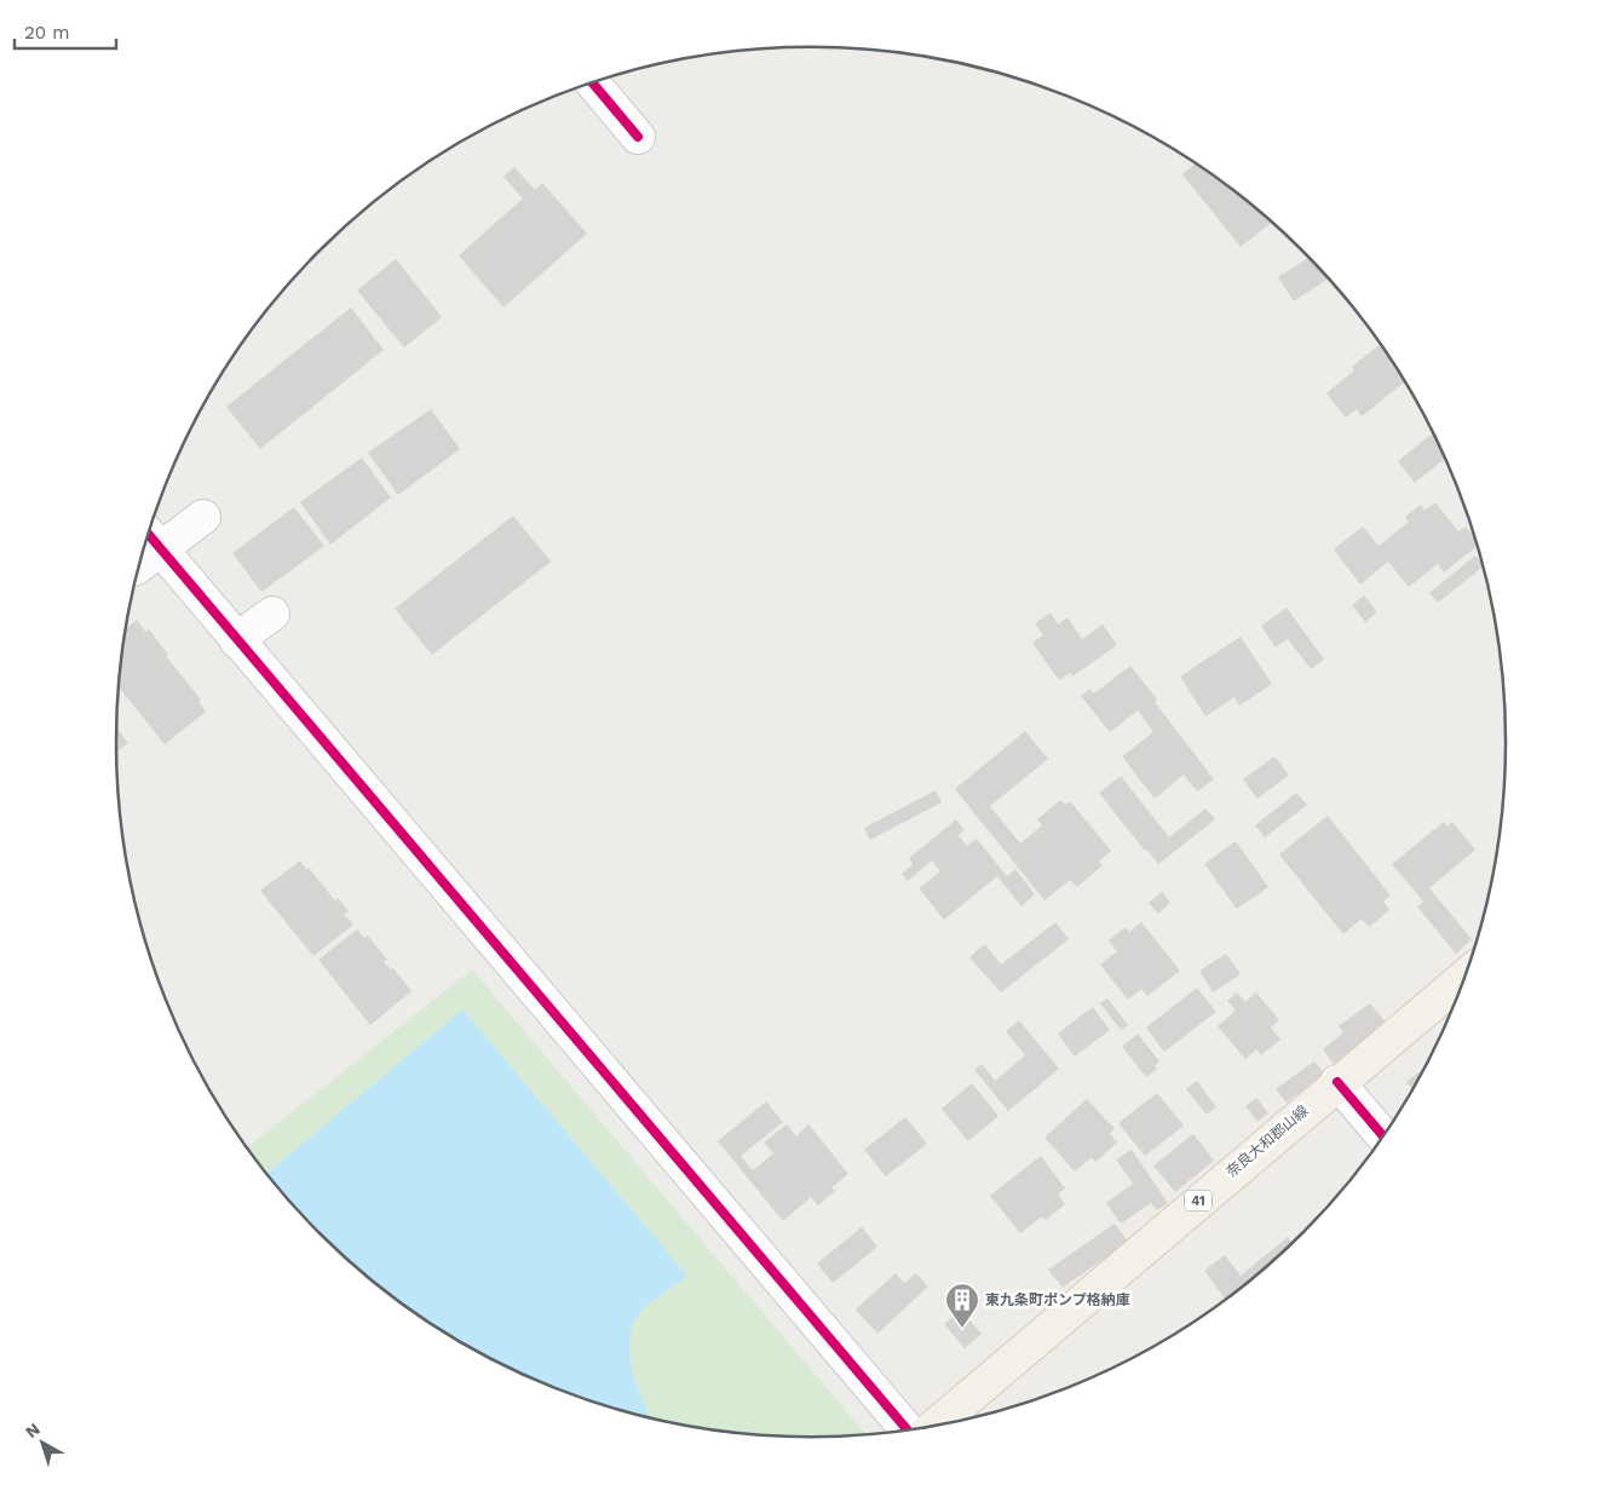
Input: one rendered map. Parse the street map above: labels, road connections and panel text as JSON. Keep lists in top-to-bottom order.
{
  "streets": {
    "main road": ["奈良大和郡山線", "41"]
  },
  "places": {
    "building": ["東九条町ポンプ格納庫"]
  },
  "scale_bar": "20 m",
  "north": "top left"
}
